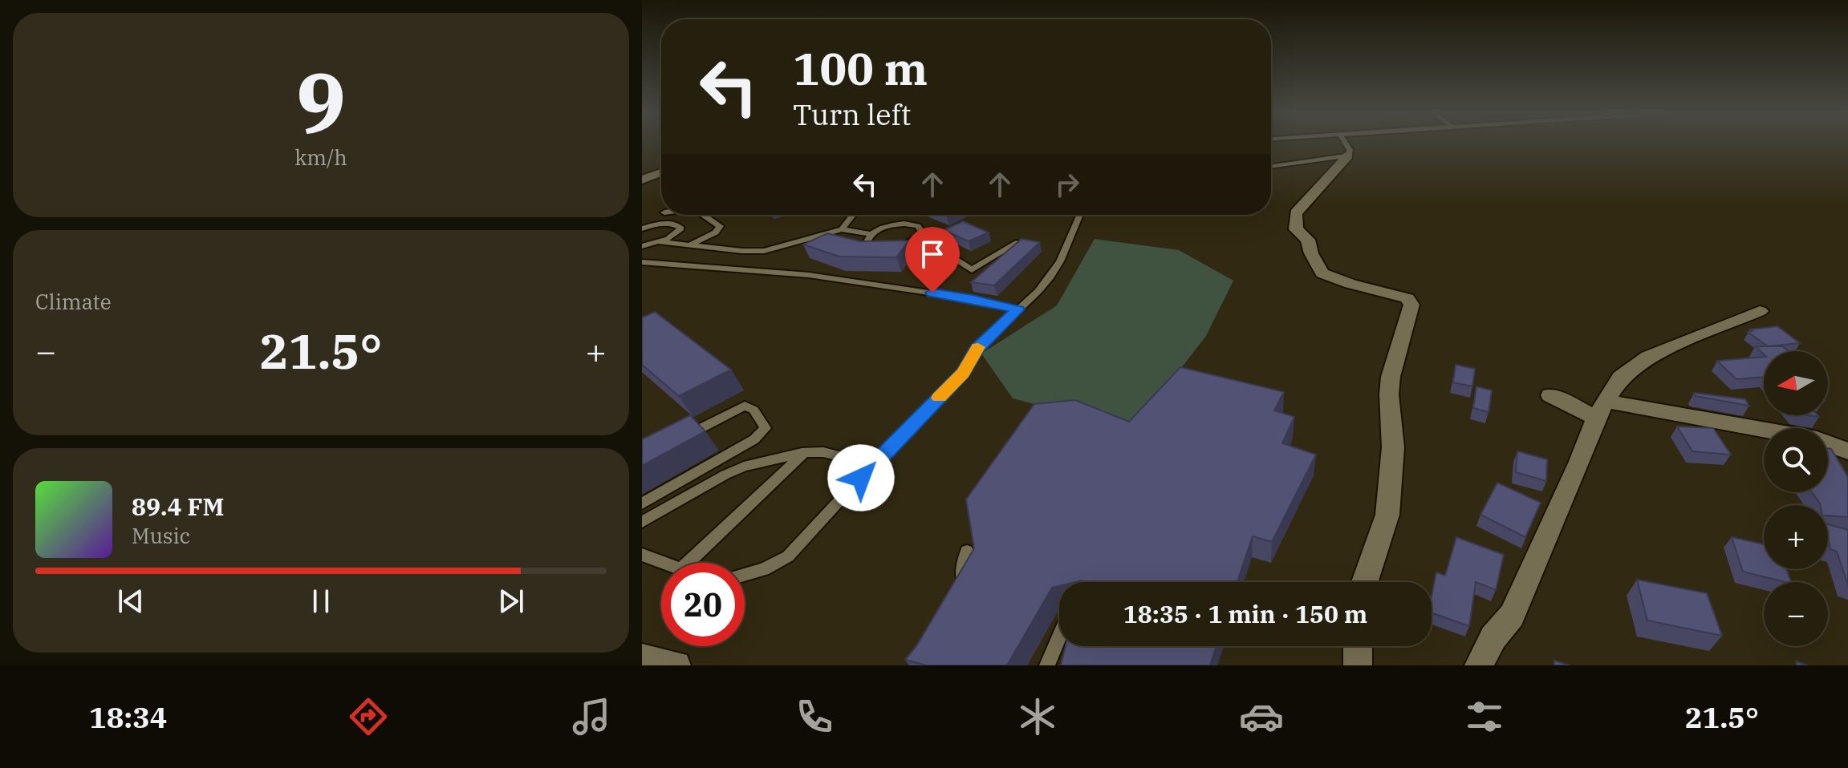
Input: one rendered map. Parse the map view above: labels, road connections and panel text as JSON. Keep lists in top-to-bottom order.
{
  "north": "left",
  "page": {
    "tile": [
      ["9", "km/h"],
      "Climate"
    ],
    "turn": ["100 m", "Turn left"],
    "heat": ["−", "21.5°", "+"],
    "map_buttons": ["+", "−"],
    "song": ["89.4 FM", "Music"],
    "limit": "20",
    "trip": "18:35 · 1 min · 150 m",
    "tabs": ["18:34", "21.5°"]
  }
}
